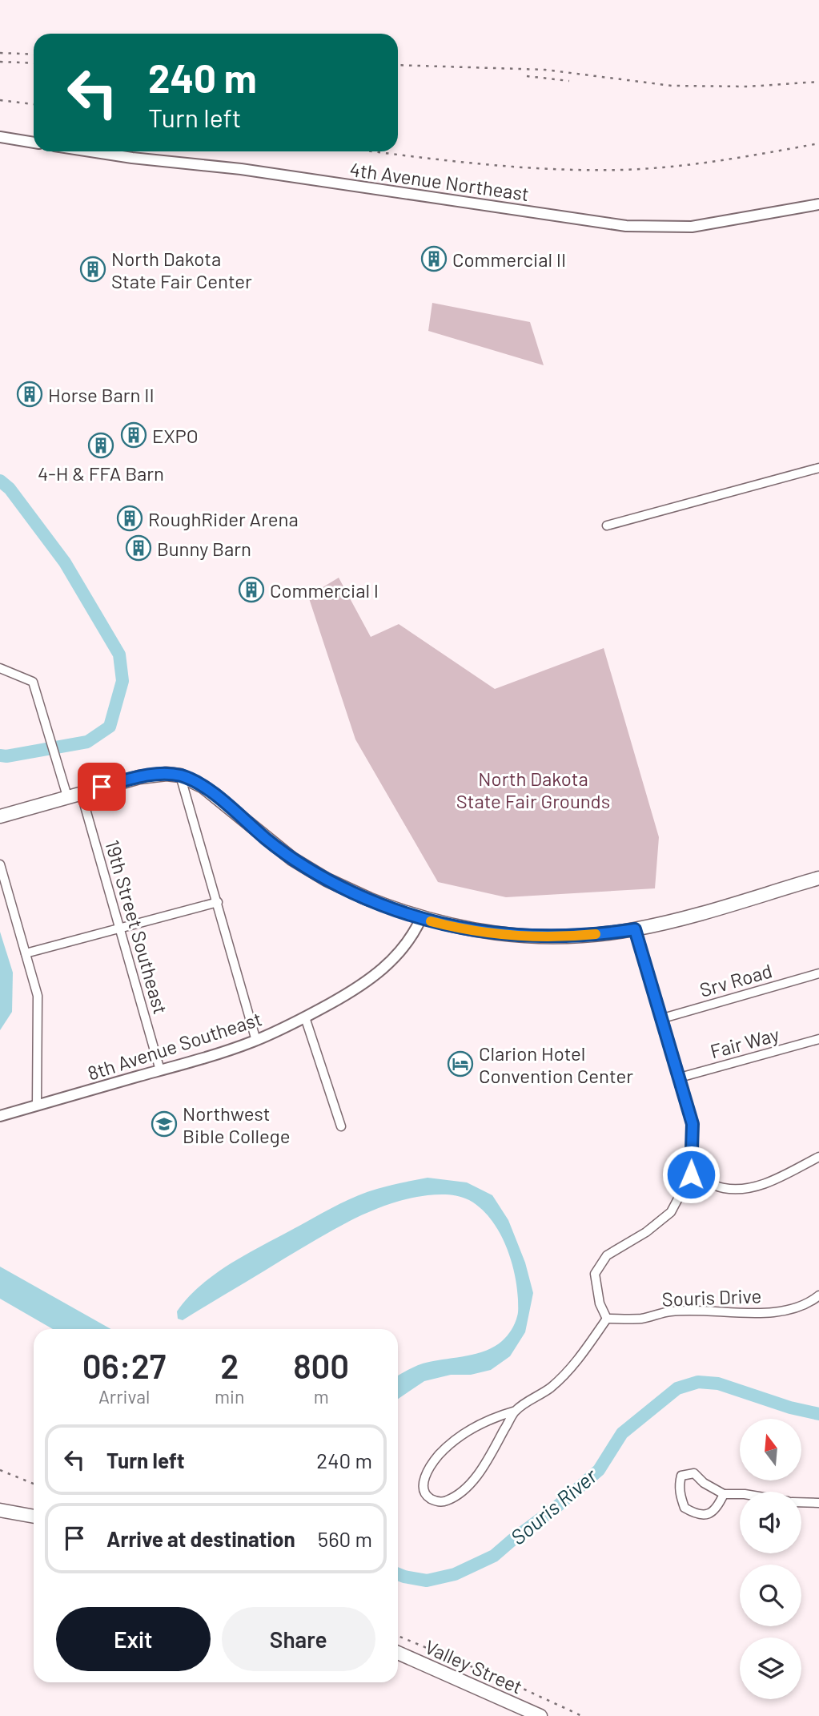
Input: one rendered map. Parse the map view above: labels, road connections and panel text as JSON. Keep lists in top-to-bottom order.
{
  "streets": {
    "main road": ["Valley Street"],
    "street": [
      "4th Avenue Northeast",
      "19th Street Southeast",
      "Srv Road",
      "Fair Way",
      "8th Avenue Southeast",
      "Souris Drive"
    ]
  },
  "crossings": [
    ["19th Street Southeast", "8th Avenue Southeast"]
  ],
  "water": ["Souris River"],
  "parks": ["North Dakota State Fair Grounds"],
  "places": {
    "building": [
      "Commercial II",
      "North Dakota State Fair Center",
      "Horse Barn II",
      "EXPO",
      "4-H & FFA Barn",
      "RoughRider Arena",
      "Bunny Barn",
      "Commercial I"
    ],
    "hotel": ["Clarion Hotel Convention Center"],
    "school or university": ["Northwest Bible College"]
  },
  "north": "top",
  "page": {
    "turn": ["240 m", "Turn left"],
    "eta": [
      "06:27",
      "Arrival",
      "2",
      "min",
      "800",
      "m"
    ],
    "list": [
      {
        "name": "Turn left",
        "value": "240 m"
      },
      {
        "name": "Arrive at destination",
        "value": "560 m"
      }
    ],
    "buttons": ["Exit", "Share"]
  }
}
